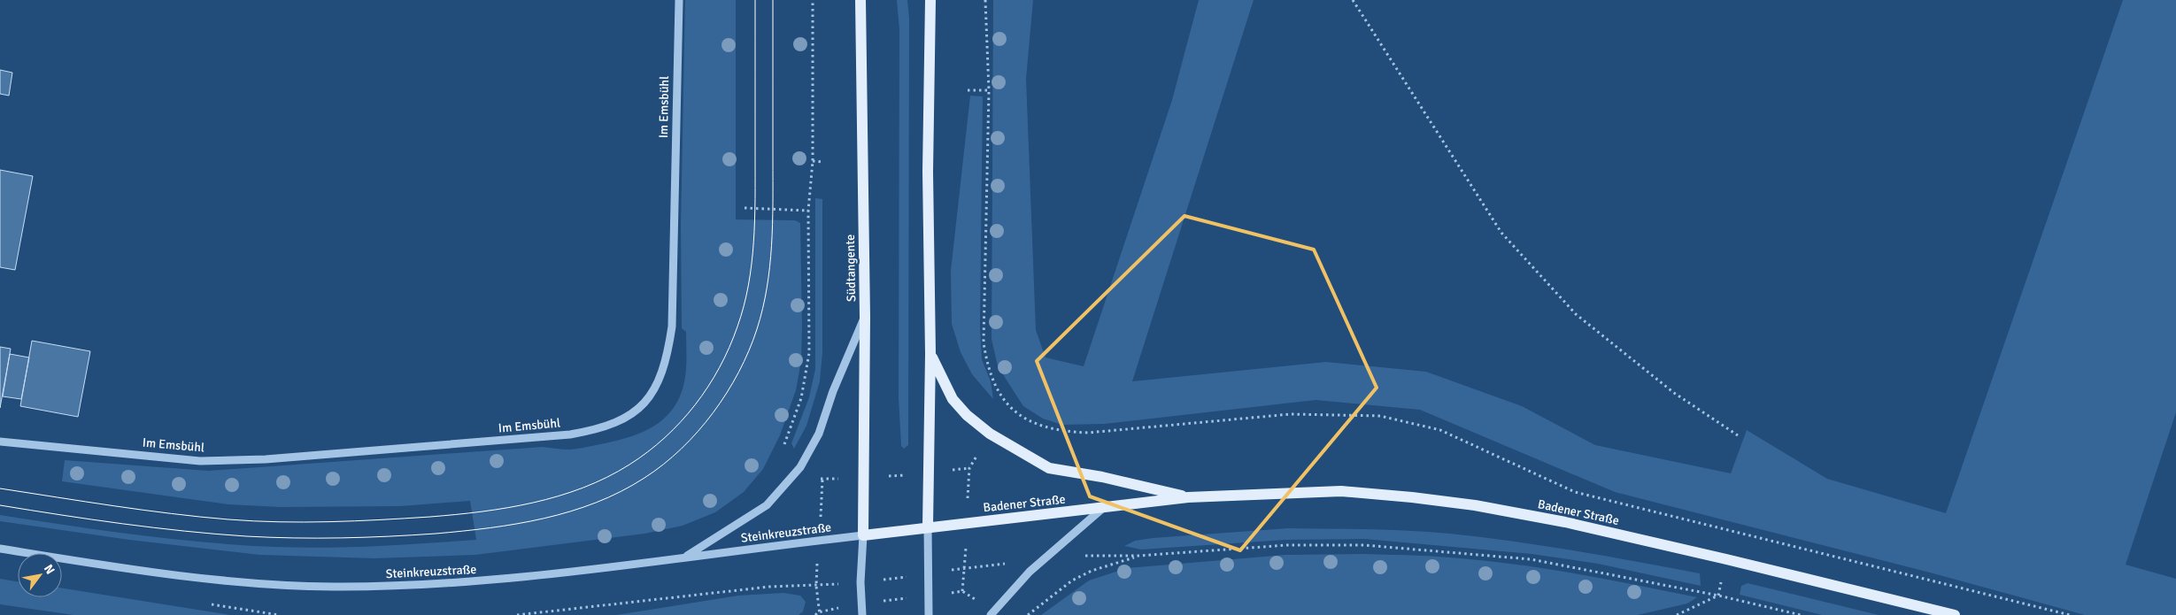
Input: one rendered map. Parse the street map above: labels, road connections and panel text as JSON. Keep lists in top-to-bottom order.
{
  "streets": {
    "main road": ["Südtangente", "Badener Straße"],
    "street": ["Im Emsbühl", "Steinkreuzstraße"]
  },
  "crossings": [
    ["Südtangente", "Badener Straße"],
    ["Südtangente", "Steinkreuzstraße"],
    ["Badener Straße", "Steinkreuzstraße"]
  ],
  "north": "top right"
}
